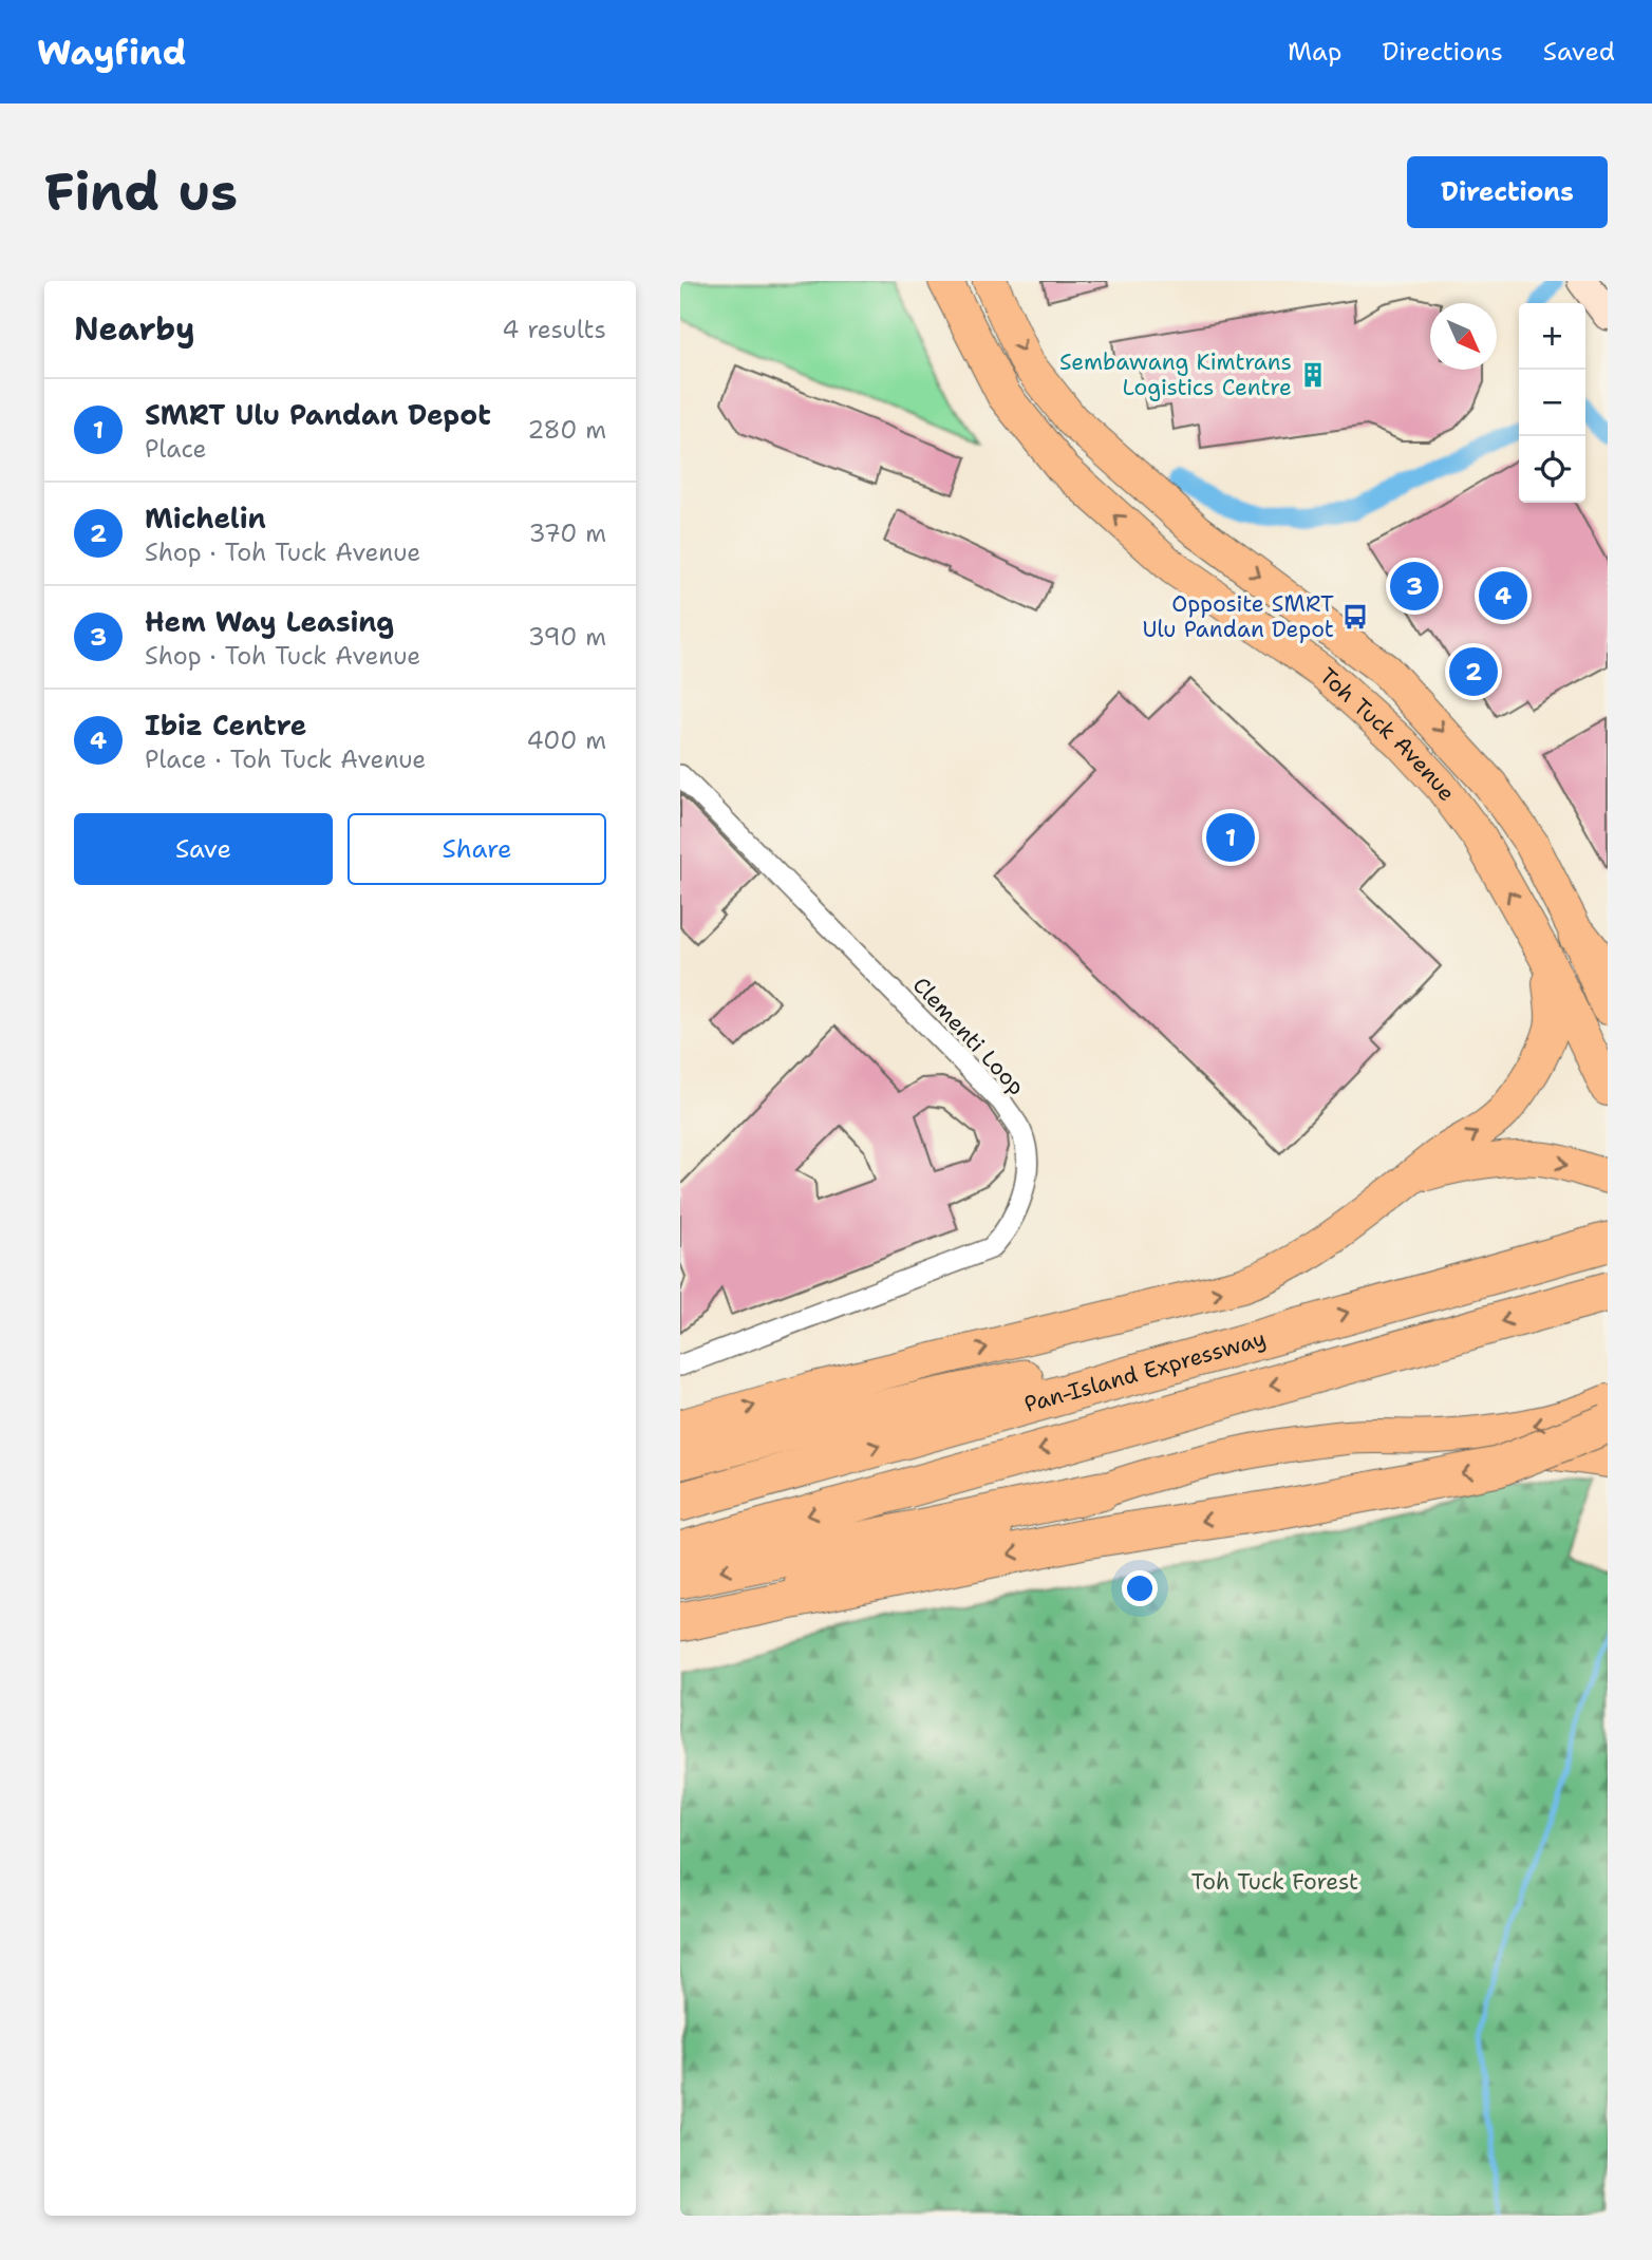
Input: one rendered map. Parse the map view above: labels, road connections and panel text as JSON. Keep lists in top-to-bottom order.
{
  "streets": {
    "highway": ["Pan-Island Expressway"],
    "main road": ["Toh Tuck Avenue"],
    "street": ["Clementi Loop"]
  },
  "parks": ["Toh Tuck Forest"],
  "places": {
    "building": ["Sembawang Kimtrans Logistics Centre"],
    "bus stop": ["Opposite SMRT Ulu Pandan Depot"]
  },
  "north": "bottom right",
  "page": {
    "header": "Wayfind",
    "nav": ["Map", "Directions", "Saved"],
    "buttons": [
      "Directions",
      ["Save", "Share"]
    ],
    "title": "Find us",
    "heading": ["Nearby", "4 results"],
    "map_buttons": ["+", "−"],
    "list": [
      {
        "mark": "1",
        "name": "SMRT Ulu Pandan Depot",
        "note": "Place",
        "value": "280 m"
      },
      {
        "mark": "2",
        "name": "Michelin",
        "note": "Shop · Toh Tuck Avenue",
        "value": "370 m"
      },
      {
        "mark": "3",
        "name": "Hem Way Leasing",
        "note": "Shop · Toh Tuck Avenue",
        "value": "390 m"
      },
      {
        "mark": "4",
        "name": "Ibiz Centre",
        "note": "Place · Toh Tuck Avenue",
        "value": "400 m"
      }
    ],
    "pins": [
      "3",
      "4",
      "2",
      "1"
    ]
  }
}
